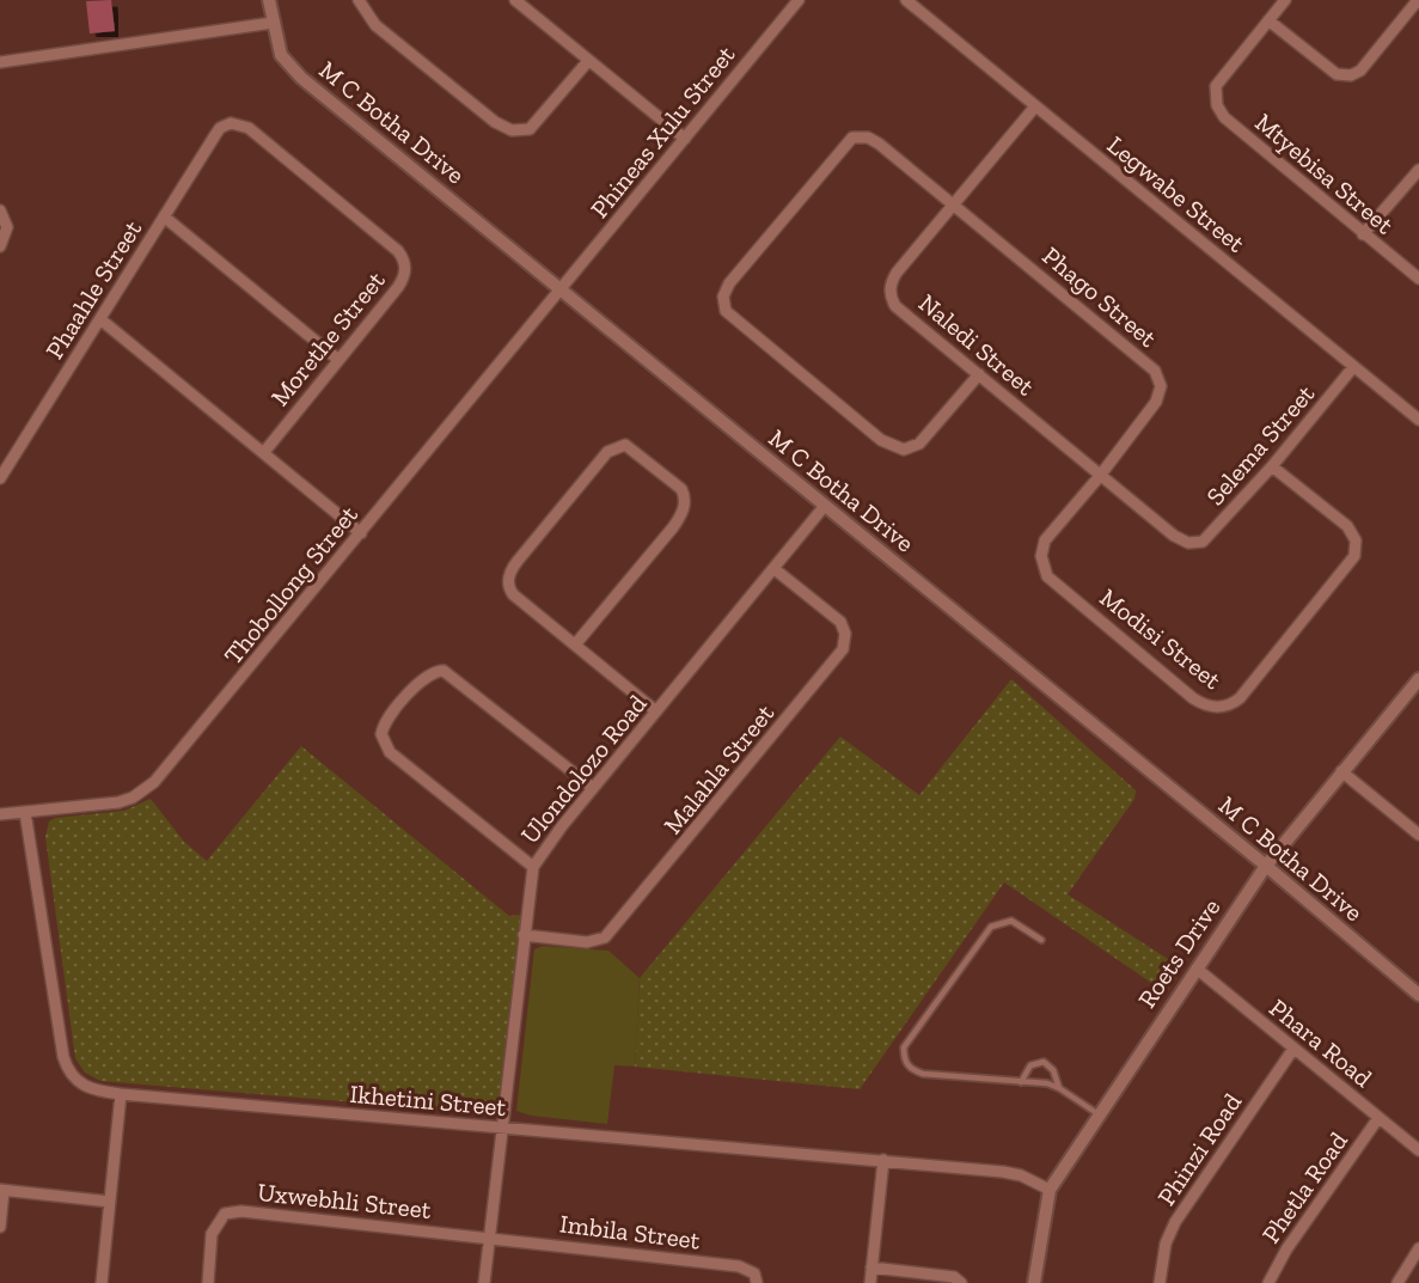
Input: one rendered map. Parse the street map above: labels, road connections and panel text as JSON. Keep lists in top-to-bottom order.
{
  "streets": {
    "street": [
      "M C Botha Drive",
      "Phineas Xulu Street",
      "Mtyebisa Street",
      "Legwabe Street",
      "Phaahle Street",
      "Phago Street",
      "Morethe Street",
      "Naledi Street",
      "Selema Street",
      "Thobollong Street",
      "Modisi Street",
      "Ulondolozo Road",
      "Malahla Street",
      "Roets Drive",
      "Phara Road",
      "Ikhetini Street",
      "Phinzi Road",
      "Phetla Road",
      "Uxwebhli Street",
      "Imbila Street"
    ]
  },
  "crossings": [
    ["M C Botha Drive", "Phineas Xulu Street"],
    ["M C Botha Drive", "Thobollong Street"],
    ["M C Botha Drive", "Ulondolozo Road"],
    ["M C Botha Drive", "Roets Drive"],
    ["Phineas Xulu Street", "Thobollong Street"],
    ["Legwabe Street", "Naledi Street"],
    ["Legwabe Street", "Selema Street"],
    ["Phaahle Street", "Morethe Street"],
    ["Phago Street", "Naledi Street"],
    ["Phago Street", "Modisi Street"],
    ["Naledi Street", "Selema Street"],
    ["Naledi Street", "Modisi Street"],
    ["Selema Street", "Modisi Street"],
    ["Thobollong Street", "Ikhetini Street"],
    ["Ulondolozo Road", "Malahla Street"],
    ["Ulondolozo Road", "Ikhetini Street"],
    ["Ulondolozo Road", "Uxwebhli Street"],
    ["Ulondolozo Road", "Imbila Street"],
    ["Roets Drive", "Phara Road"],
    ["Roets Drive", "Ikhetini Street"],
    ["Phara Road", "Phinzi Road"],
    ["Phara Road", "Phetla Road"],
    ["Uxwebhli Street", "Imbila Street"]
  ]
}
